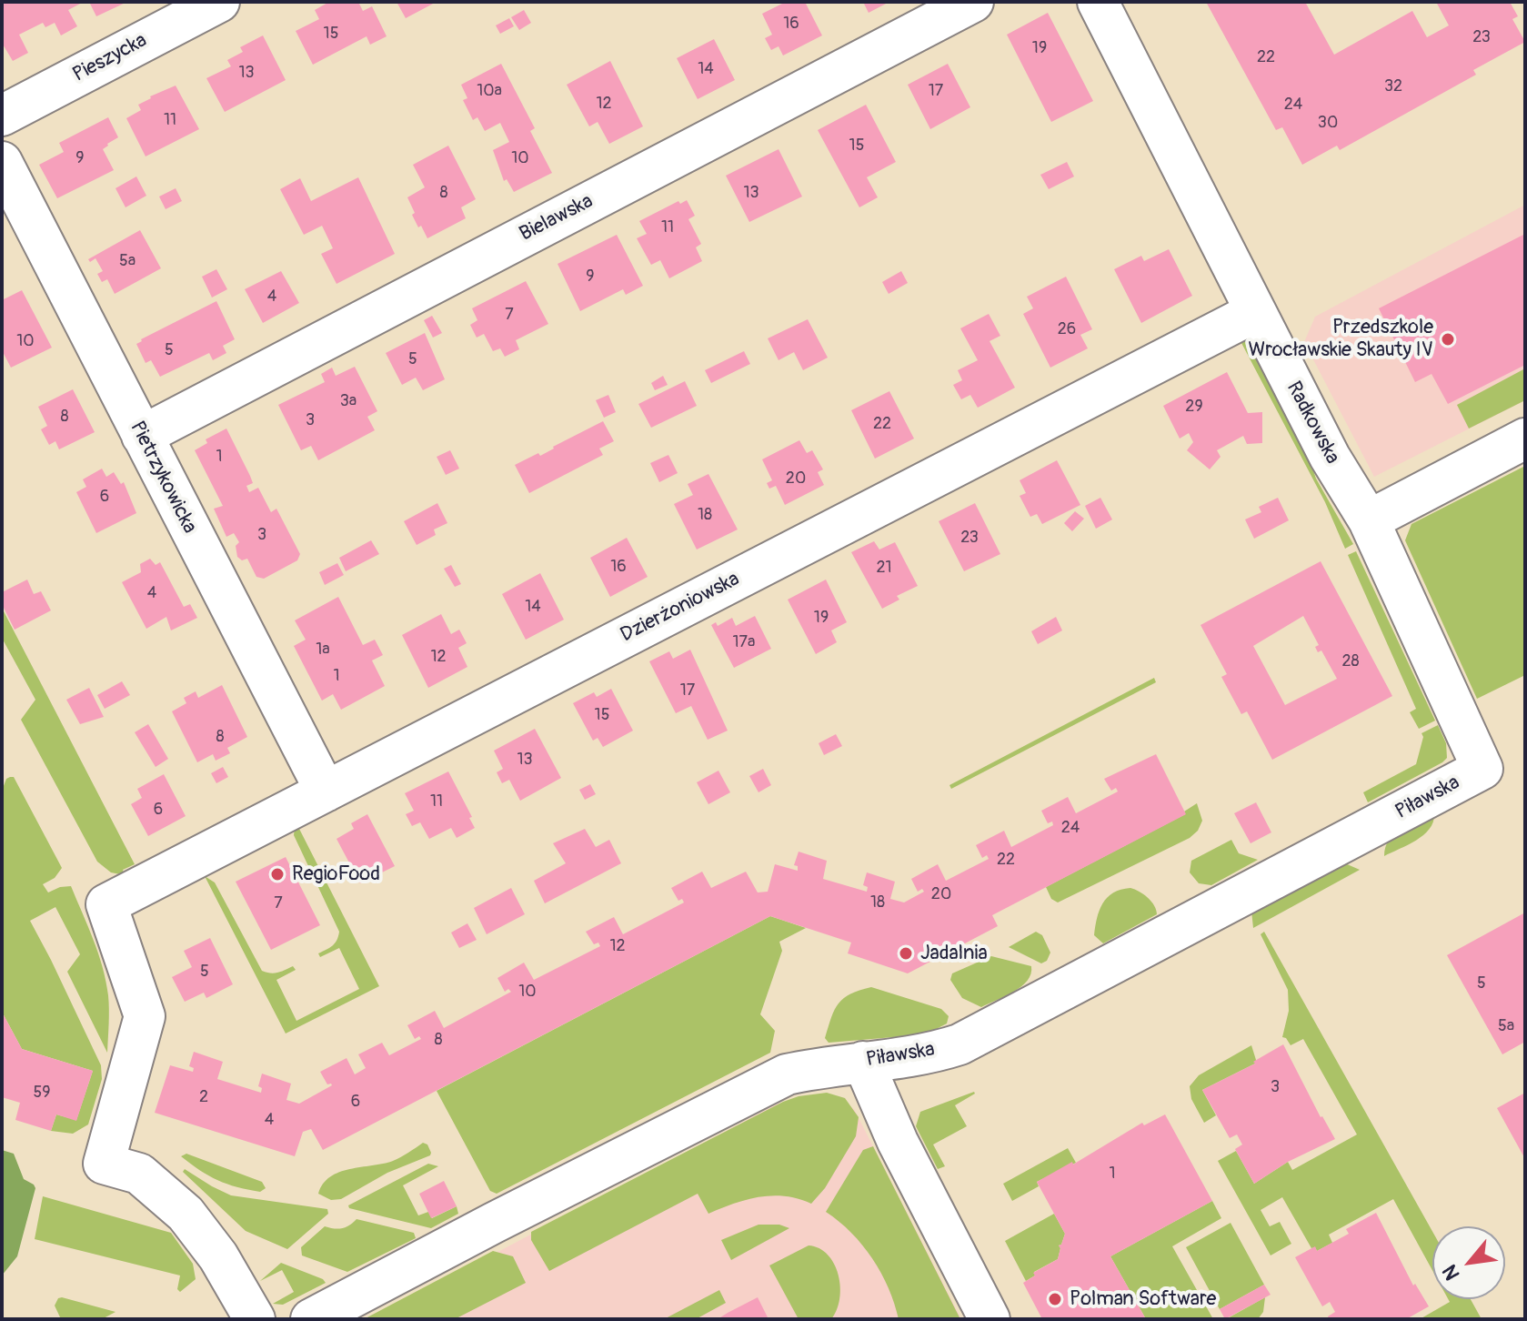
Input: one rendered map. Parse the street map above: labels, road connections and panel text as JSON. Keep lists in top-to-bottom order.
{
  "streets": {
    "street": [
      "Pieszycka",
      "Bielawska",
      "Radkowska",
      "Pietrzykowicka",
      "Dzierżoniowska",
      "Piławska"
    ]
  },
  "crossings": [
    ["Bielawska", "Pietrzykowicka"],
    ["Radkowska", "Dzierżoniowska"],
    ["Radkowska", "Piławska"],
    ["Pietrzykowicka", "Dzierżoniowska"]
  ],
  "places": [
    "Przedszkole Wrocławskie Skauty IV",
    "RegioFood",
    "Jadalnia",
    "Polman Software"
  ],
  "house_numbers": [
    "16",
    "15",
    "23",
    "19",
    "22",
    "14",
    "13",
    "32",
    "10a",
    "17",
    "12",
    "24",
    "11",
    "30",
    "15",
    "9",
    "10",
    "8",
    "13",
    "11",
    "5a",
    "9",
    "4",
    "7",
    "26",
    "10",
    "5",
    "5",
    "3a",
    "29",
    "8",
    "3",
    "22",
    "1",
    "20",
    "6",
    "18",
    "3",
    "23",
    "16",
    "21",
    "4",
    "14",
    "19",
    "17a",
    "1a",
    "12",
    "28",
    "1",
    "17",
    "15",
    "8",
    "13",
    "11",
    "6",
    "24",
    "22",
    "20",
    "18",
    "7",
    "12",
    "5",
    "5",
    "10",
    "5a",
    "8",
    "3",
    "59",
    "2",
    "6",
    "4",
    "1"
  ],
  "north": "bottom left"
}
